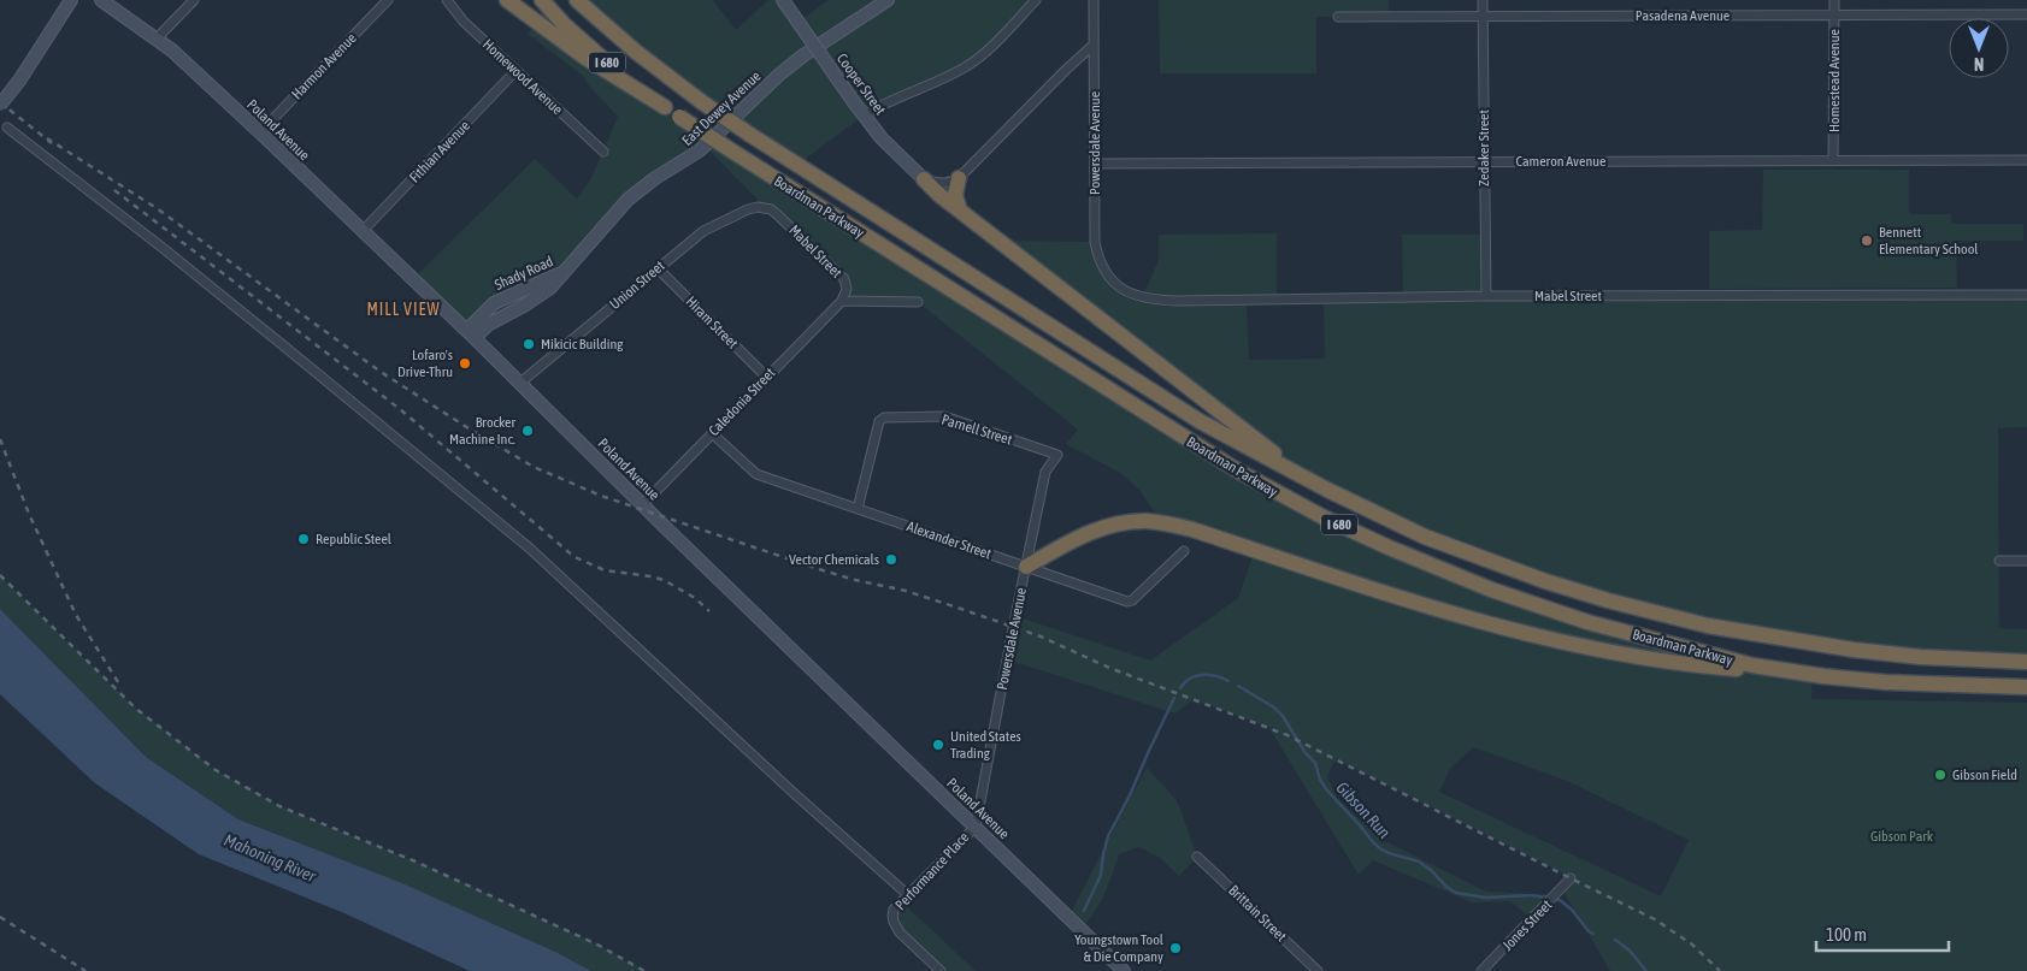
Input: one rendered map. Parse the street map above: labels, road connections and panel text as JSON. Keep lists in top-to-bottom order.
{
  "streets": {
    "highway": ["I 680", "Boardman Parkway"],
    "main road": [
      "Cooper Street",
      "East Dewey Avenue",
      "Poland Avenue",
      "Shady Road"
    ],
    "street": [
      "Pasadena Avenue",
      "Harmon Avenue",
      "Homewood Avenue",
      "Homestead Avenue",
      "Powersdale Avenue",
      "Zedaker Street",
      "Fithian Avenue",
      "Cameron Avenue",
      "Mabel Street",
      "Union Street",
      "Hiram Street",
      "Caledonia Street",
      "Parnell Street",
      "Alexander Street",
      "Performance Place",
      "Brittain Street",
      "Jones Street"
    ]
  },
  "crossings": [
    ["Pasadena Avenue", "Homestead Avenue"],
    ["Pasadena Avenue", "Zedaker Street"],
    ["Harmon Avenue", "Poland Avenue"],
    ["Homewood Avenue", "Fithian Avenue"],
    ["Homestead Avenue", "Cameron Avenue"],
    ["East Dewey Avenue", "Poland Avenue"],
    ["East Dewey Avenue", "Shady Road"],
    ["Poland Avenue", "Powersdale Avenue"],
    ["Poland Avenue", "Fithian Avenue"],
    ["Poland Avenue", "Shady Road"],
    ["Poland Avenue", "Union Street"],
    ["Poland Avenue", "Caledonia Street"],
    ["Poland Avenue", "Performance Place"],
    ["Powersdale Avenue", "Cameron Avenue"],
    ["Powersdale Avenue", "Mabel Street"],
    ["Powersdale Avenue", "Parnell Street"],
    ["Powersdale Avenue", "Alexander Street"],
    ["Powersdale Avenue", "Performance Place"],
    ["Zedaker Street", "Cameron Avenue"],
    ["Zedaker Street", "Mabel Street"],
    ["Mabel Street", "Union Street"],
    ["Mabel Street", "Caledonia Street"],
    ["Union Street", "Hiram Street"],
    ["Hiram Street", "Caledonia Street"],
    ["Caledonia Street", "Alexander Street"],
    ["Parnell Street", "Alexander Street"]
  ],
  "districts": ["MILL VIEW"],
  "water": ["Gibson Run", "Mahoning River"],
  "parks": ["Gibson Park"],
  "places": [
    "Bennett Elementary School",
    "Mikicic Building",
    "Lofaro's Drive-Thru",
    "Brocker Machine Inc.",
    "Republic Steel",
    "Vector Chemicals",
    "United States Trading",
    "Gibson Field",
    "Youngstown Tool & Die Company"
  ],
  "scale_bar": "100 m",
  "north": "bottom"
}
